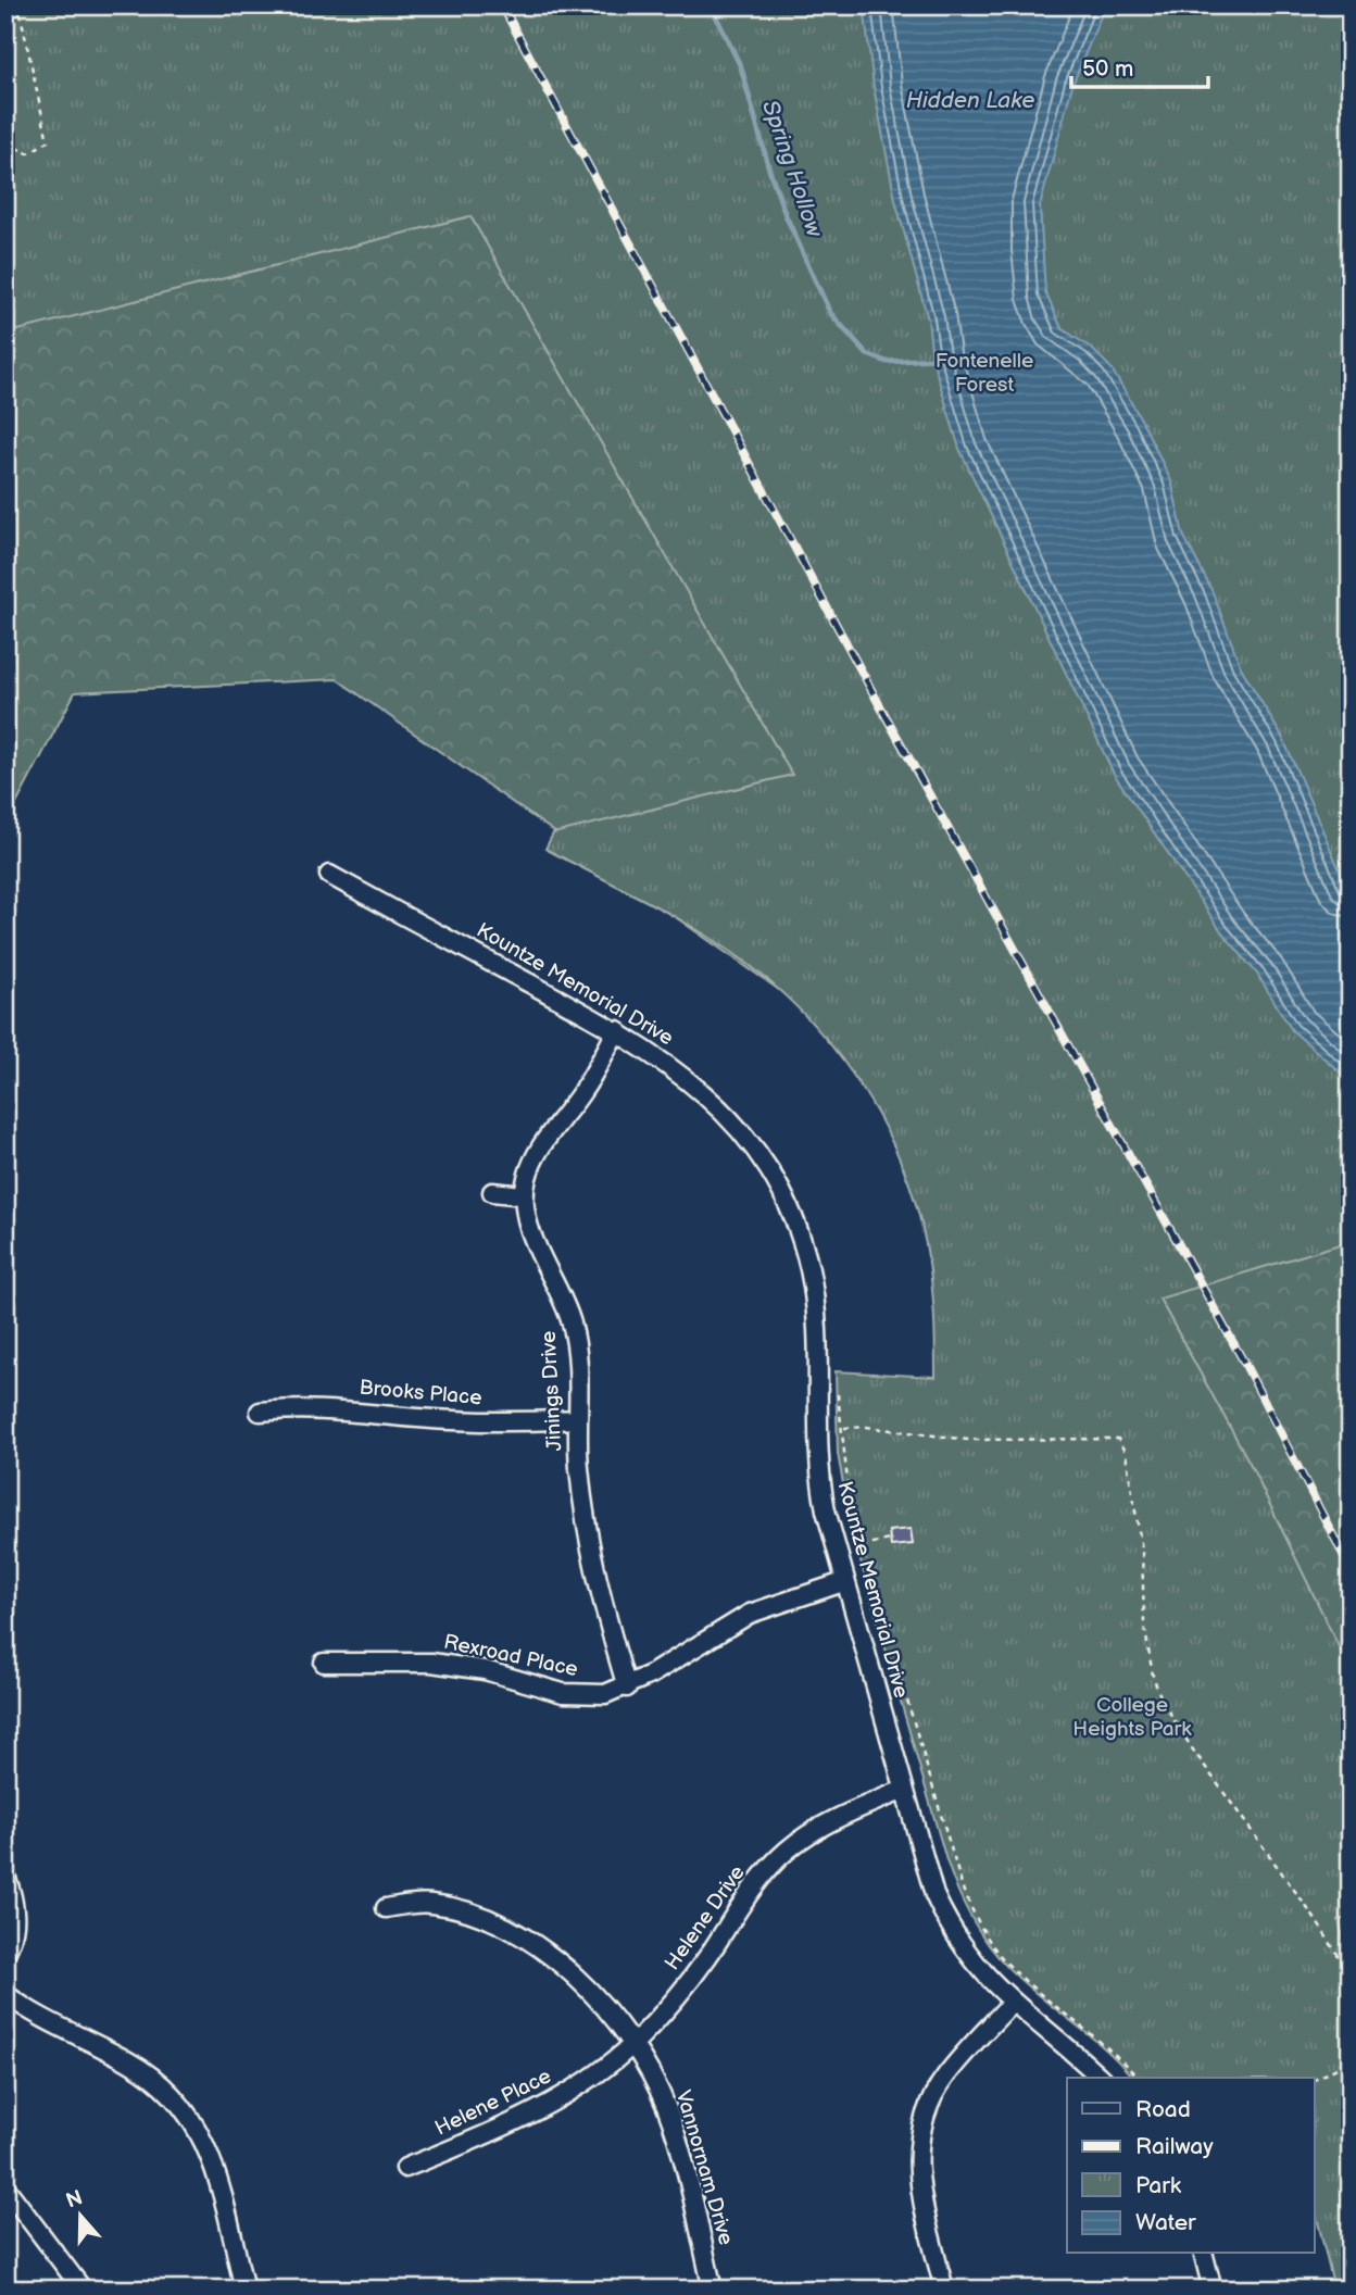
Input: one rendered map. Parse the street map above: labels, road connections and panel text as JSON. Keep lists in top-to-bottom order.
{
  "streets": {
    "street": [
      "Kountze Memorial Drive",
      "Jinings Drive",
      "Brooks Place",
      "Rexroad Place",
      "Helene Drive",
      "Helene Place",
      "Vannornam Drive"
    ]
  },
  "crossings": [
    ["Kountze Memorial Drive", "Jinings Drive"],
    ["Kountze Memorial Drive", "Rexroad Place"],
    ["Kountze Memorial Drive", "Helene Drive"],
    ["Jinings Drive", "Brooks Place"],
    ["Jinings Drive", "Rexroad Place"],
    ["Helene Drive", "Helene Place"],
    ["Helene Drive", "Vannornam Drive"],
    ["Helene Place", "Vannornam Drive"]
  ],
  "water": ["Hidden Lake", "Spring Hollow"],
  "parks": ["Fontenelle Forest", "College Heights Park"],
  "legend": [
    "Road",
    "Railway",
    "Park",
    "Water"
  ],
  "scale_bar": "50 m",
  "north": "top"
}
